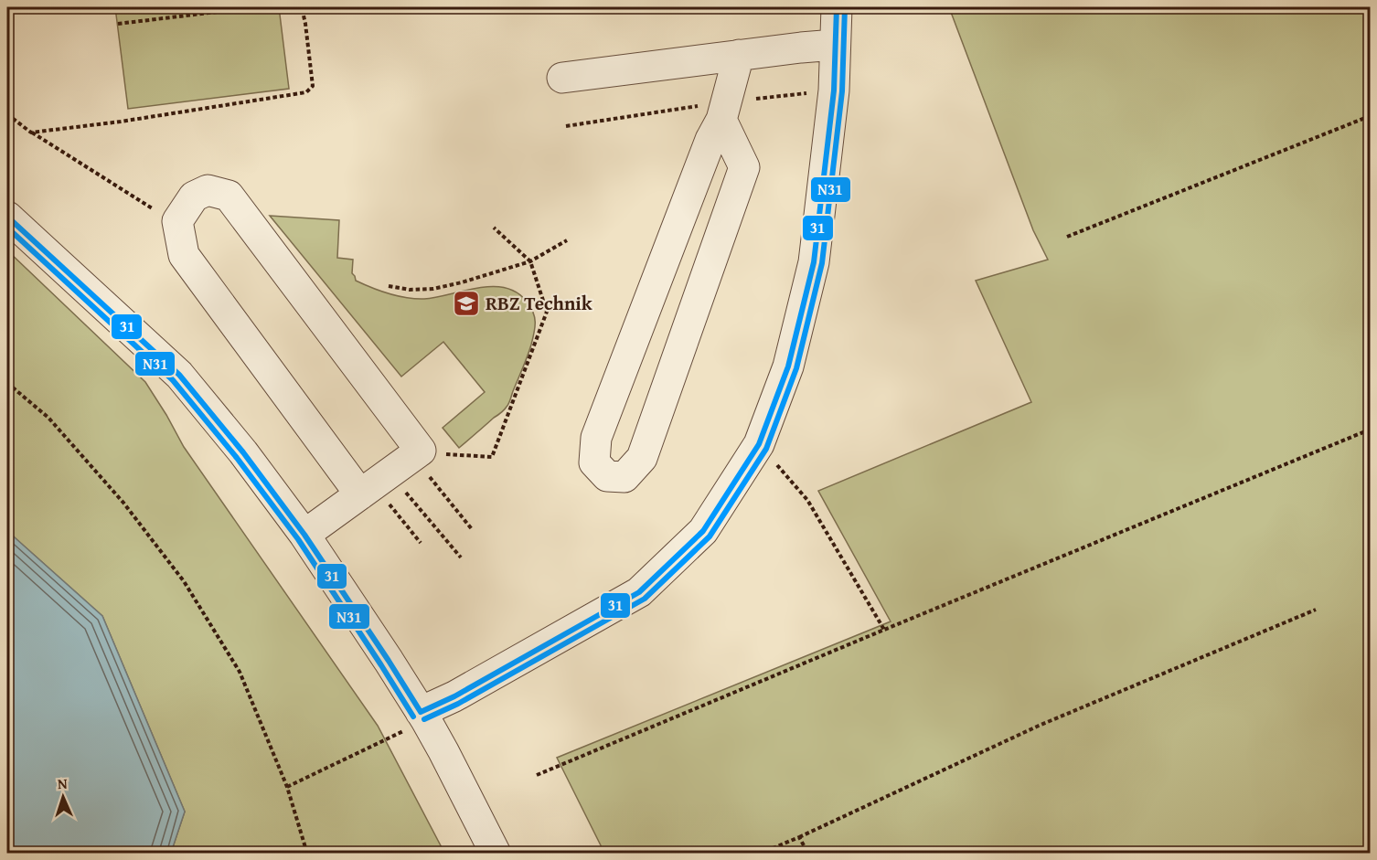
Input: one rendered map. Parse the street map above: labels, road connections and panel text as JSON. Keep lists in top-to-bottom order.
{
  "places": {
    "school or university": ["RBZ Technik"]
  },
  "lines": ["transit line 31", "transit line N31"],
  "north": "top"
}
